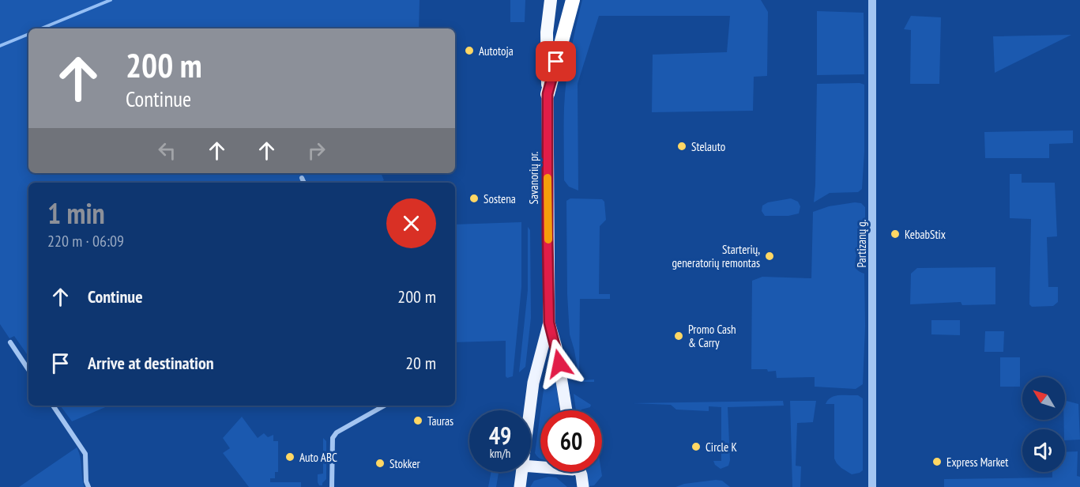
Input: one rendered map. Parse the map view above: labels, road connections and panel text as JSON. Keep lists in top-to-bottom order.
{
  "streets": {
    "highway": ["Savanorių pr."],
    "street": ["Partizanų g."]
  },
  "places": [
    "Autotoja",
    "Stelauto",
    "Sostena",
    "KebabStix",
    "Starterių, generatorių remontas",
    "Promo Cash & Carry",
    "Tauras",
    "Circle K",
    "Auto ABC",
    "Express Market",
    "Stokker"
  ],
  "north": "top left",
  "page": {
    "turn": ["200 m", "Continue"],
    "heading": ["1 min", "220 m · 06:09"],
    "list": [
      {
        "name": "Continue",
        "value": "200 m"
      },
      {
        "name": "Arrive at destination",
        "value": "20 m"
      }
    ],
    "speed": "49 km/h",
    "limit": "60"
  }
}
